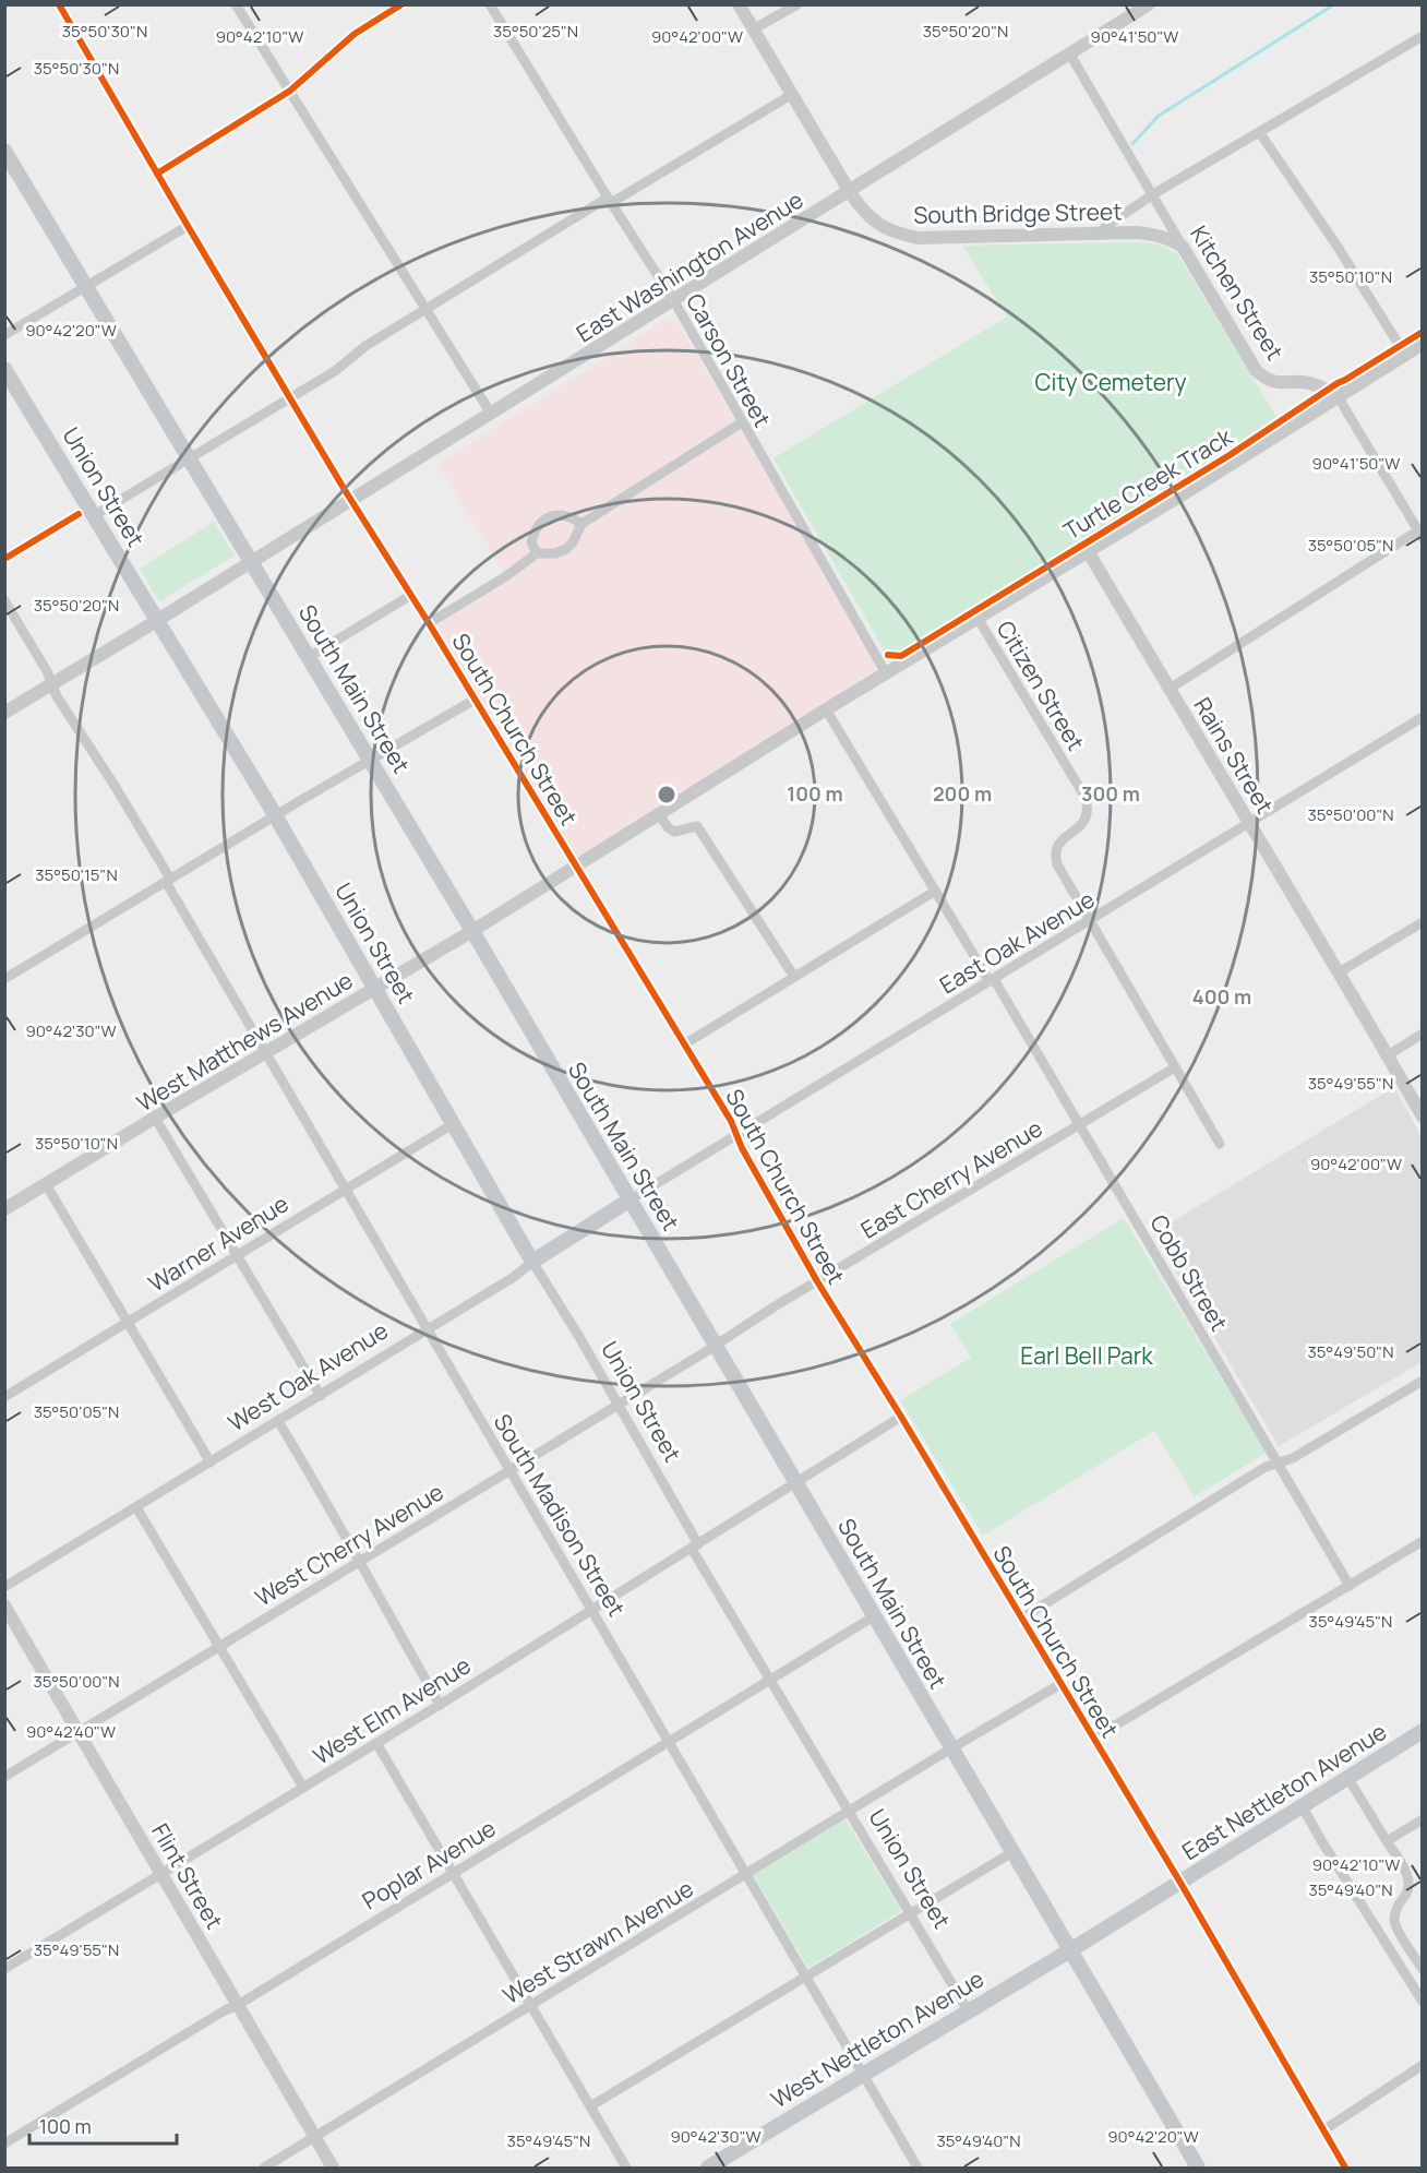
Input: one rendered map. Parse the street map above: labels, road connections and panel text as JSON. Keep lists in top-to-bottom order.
{
  "streets": {
    "main road": [
      "Union Street",
      "South Main Street",
      "West Oak Avenue",
      "East Nettleton Avenue",
      "West Nettleton Avenue"
    ],
    "street": [
      "South Bridge Street",
      "East Washington Avenue",
      "Kitchen Street",
      "Carson Street",
      "Citizen Street",
      "South Church Street",
      "Rains Street",
      "East Oak Avenue",
      "West Matthews Avenue",
      "East Cherry Avenue",
      "Warner Avenue",
      "Cobb Street",
      "South Madison Street",
      "West Cherry Avenue",
      "West Elm Avenue",
      "Poplar Avenue",
      "Flint Street",
      "West Strawn Avenue"
    ],
    "cycle path": ["Turtle Creek Track"]
  },
  "crossings": [
    ["South Bridge Street", "East Washington Avenue"],
    ["South Bridge Street", "Kitchen Street"],
    ["East Washington Avenue", "Kitchen Street"],
    ["East Washington Avenue", "Carson Street"],
    ["East Washington Avenue", "Union Street"],
    ["East Washington Avenue", "South Main Street"],
    ["East Washington Avenue", "South Church Street"],
    ["East Washington Avenue", "South Madison Street"],
    ["Kitchen Street", "West Matthews Avenue"],
    ["Carson Street", "West Matthews Avenue"],
    ["Union Street", "West Matthews Avenue"],
    ["Union Street", "Warner Avenue"],
    ["Union Street", "West Oak Avenue"],
    ["Union Street", "West Cherry Avenue"],
    ["Union Street", "West Elm Avenue"],
    ["Union Street", "Poplar Avenue"],
    ["Union Street", "West Strawn Avenue"],
    ["Union Street", "West Nettleton Avenue"],
    ["Citizen Street", "East Oak Avenue"],
    ["Citizen Street", "West Matthews Avenue"],
    ["Citizen Street", "East Cherry Avenue"],
    ["South Main Street", "East Oak Avenue"],
    ["South Main Street", "West Matthews Avenue"],
    ["South Main Street", "East Cherry Avenue"],
    ["South Main Street", "West Oak Avenue"],
    ["South Main Street", "West Cherry Avenue"],
    ["South Main Street", "West Elm Avenue"],
    ["South Main Street", "East Nettleton Avenue"],
    ["South Main Street", "Poplar Avenue"],
    ["South Main Street", "West Strawn Avenue"],
    ["South Main Street", "West Nettleton Avenue"],
    ["South Church Street", "East Oak Avenue"],
    ["South Church Street", "West Matthews Avenue"],
    ["South Church Street", "East Cherry Avenue"],
    ["South Church Street", "West Elm Avenue"],
    ["South Church Street", "East Nettleton Avenue"],
    ["South Church Street", "West Strawn Avenue"],
    ["Rains Street", "East Oak Avenue"],
    ["Rains Street", "West Matthews Avenue"],
    ["East Oak Avenue", "Cobb Street"],
    ["East Oak Avenue", "West Oak Avenue"],
    ["West Matthews Avenue", "Cobb Street"],
    ["West Matthews Avenue", "South Madison Street"],
    ["East Cherry Avenue", "Cobb Street"],
    ["East Cherry Avenue", "West Cherry Avenue"],
    ["Warner Avenue", "South Madison Street"],
    ["West Oak Avenue", "South Madison Street"],
    ["South Madison Street", "West Cherry Avenue"],
    ["South Madison Street", "West Elm Avenue"],
    ["South Madison Street", "Poplar Avenue"],
    ["South Madison Street", "West Strawn Avenue"],
    ["South Madison Street", "West Nettleton Avenue"],
    ["West Cherry Avenue", "Flint Street"],
    ["West Elm Avenue", "Flint Street"],
    ["East Nettleton Avenue", "West Nettleton Avenue"],
    ["Poplar Avenue", "Flint Street"],
    ["Flint Street", "West Strawn Avenue"]
  ],
  "parks": ["City Cemetery", "Earl Bell Park"],
  "scale_bar": "100 m",
  "coordinates": [
    "35°50'20\"N",
    "35°50'30\"N",
    "35°50'25\"N",
    "90°42'10\"W",
    "90°42'00\"W",
    "90°41'50\"W",
    "35°50'10\"N",
    "90°42'20\"W",
    "35°50'05\"N",
    "35°50'00\"N",
    "35°50'15\"N",
    "90°42'30\"W",
    "35°49'55\"N",
    "35°49'50\"N",
    "35°49'45\"N",
    "90°42'40\"W",
    "35°49'40\"N"
  ],
  "rings": [
    "100 m",
    "200 m",
    "300 m",
    "400 m"
  ]
}
